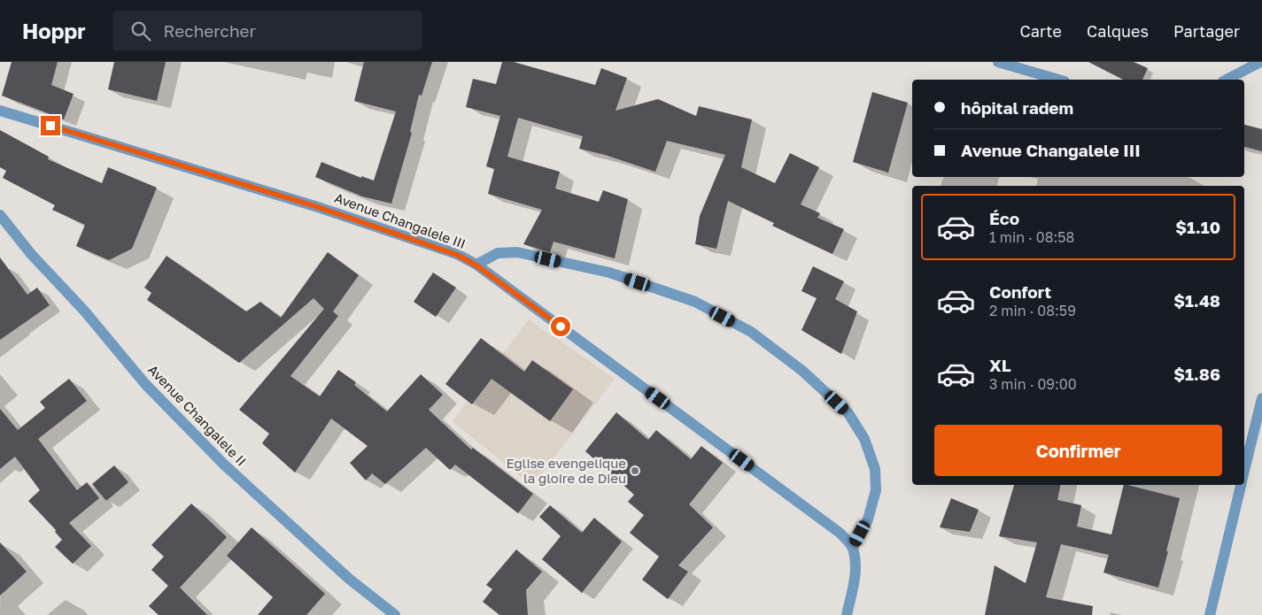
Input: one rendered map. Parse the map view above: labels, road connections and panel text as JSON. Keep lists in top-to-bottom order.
{
  "streets": {
    "street": ["Avenue Changalele III", "Avenue Changalele II"]
  },
  "places": ["Eglise evengelique la gloire de Dieu"],
  "page": {
    "header": "Hoppr",
    "search": "Rechercher",
    "nav": ["Carte", "Calques", "Partager"],
    "banner": ["hôpital radem", "Avenue Changalele III"],
    "list": [
      {
        "name": "Éco",
        "note": "1 min · 08:58",
        "value": "$1.10"
      },
      {
        "name": "Confort",
        "note": "2 min · 08:59",
        "value": "$1.48"
      },
      {
        "name": "XL",
        "note": "3 min · 09:00",
        "value": "$1.86"
      }
    ],
    "buttons": "Confirmer"
  }
}
